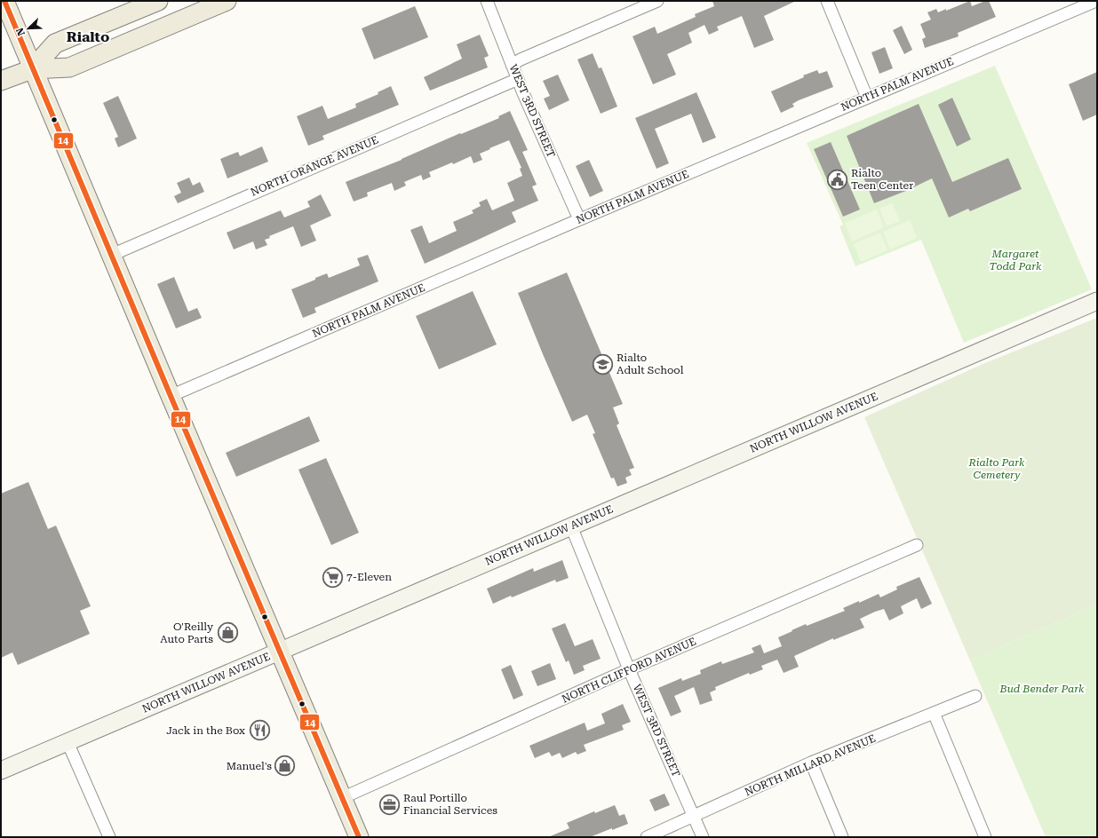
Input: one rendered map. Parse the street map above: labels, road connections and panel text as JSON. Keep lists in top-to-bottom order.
{
  "streets": {
    "street": [
      "NORTH PALM AVENUE",
      "WEST 3RD STREET",
      "NORTH ORANGE AVENUE",
      "NORTH WILLOW AVENUE",
      "NORTH CLIFFORD AVENUE",
      "NORTH MILLARD AVENUE"
    ]
  },
  "crossings": [
    ["NORTH PALM AVENUE", "WEST 3RD STREET"],
    ["WEST 3RD STREET", "NORTH ORANGE AVENUE"],
    ["WEST 3RD STREET", "NORTH WILLOW AVENUE"],
    ["WEST 3RD STREET", "NORTH CLIFFORD AVENUE"],
    ["WEST 3RD STREET", "NORTH MILLARD AVENUE"]
  ],
  "districts": ["Rialto"],
  "parks": ["Margaret Todd Park", "Rialto Park Cemetery", "Bud Bender Park"],
  "places": {
    "public building": ["Rialto Teen Center"],
    "school or university": ["Rialto Adult School"],
    "supermarket": ["7-Eleven"],
    "shop": ["O'Reilly Auto Parts", "Manuel's"],
    "restaurant": ["Jack in the Box"],
    "office": ["Raul Portillo Financial Services"]
  },
  "lines": ["transit line 14"],
  "north": "bottom left"
}
